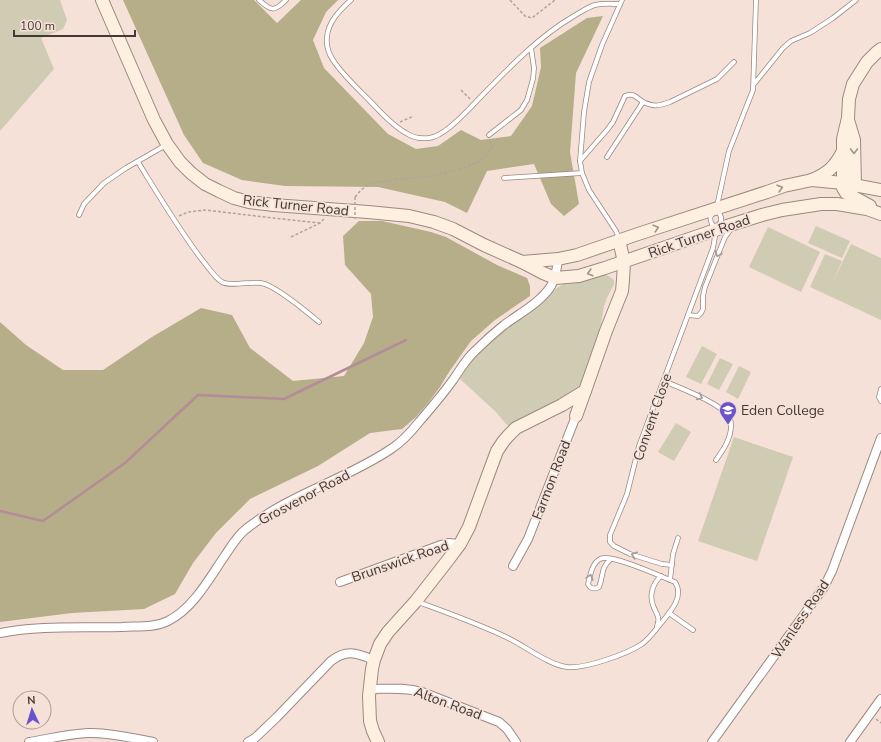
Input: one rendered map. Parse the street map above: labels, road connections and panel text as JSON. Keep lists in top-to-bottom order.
{
  "streets": {
    "main road": ["Rick Turner Road", "Farmon Road"],
    "street": [
      "Grosvenor Road",
      "Brunswick Road",
      "Wanless Road",
      "Alton Road"
    ],
    "lane": ["Convent Close"]
  },
  "crossings": [
    ["Rick Turner Road", "Convent Close"],
    ["Rick Turner Road", "Farmon Road"],
    ["Rick Turner Road", "Grosvenor Road"]
  ],
  "places": {
    "school or university": ["Eden College"]
  },
  "scale_bar": "100 m",
  "north": "top"
}
